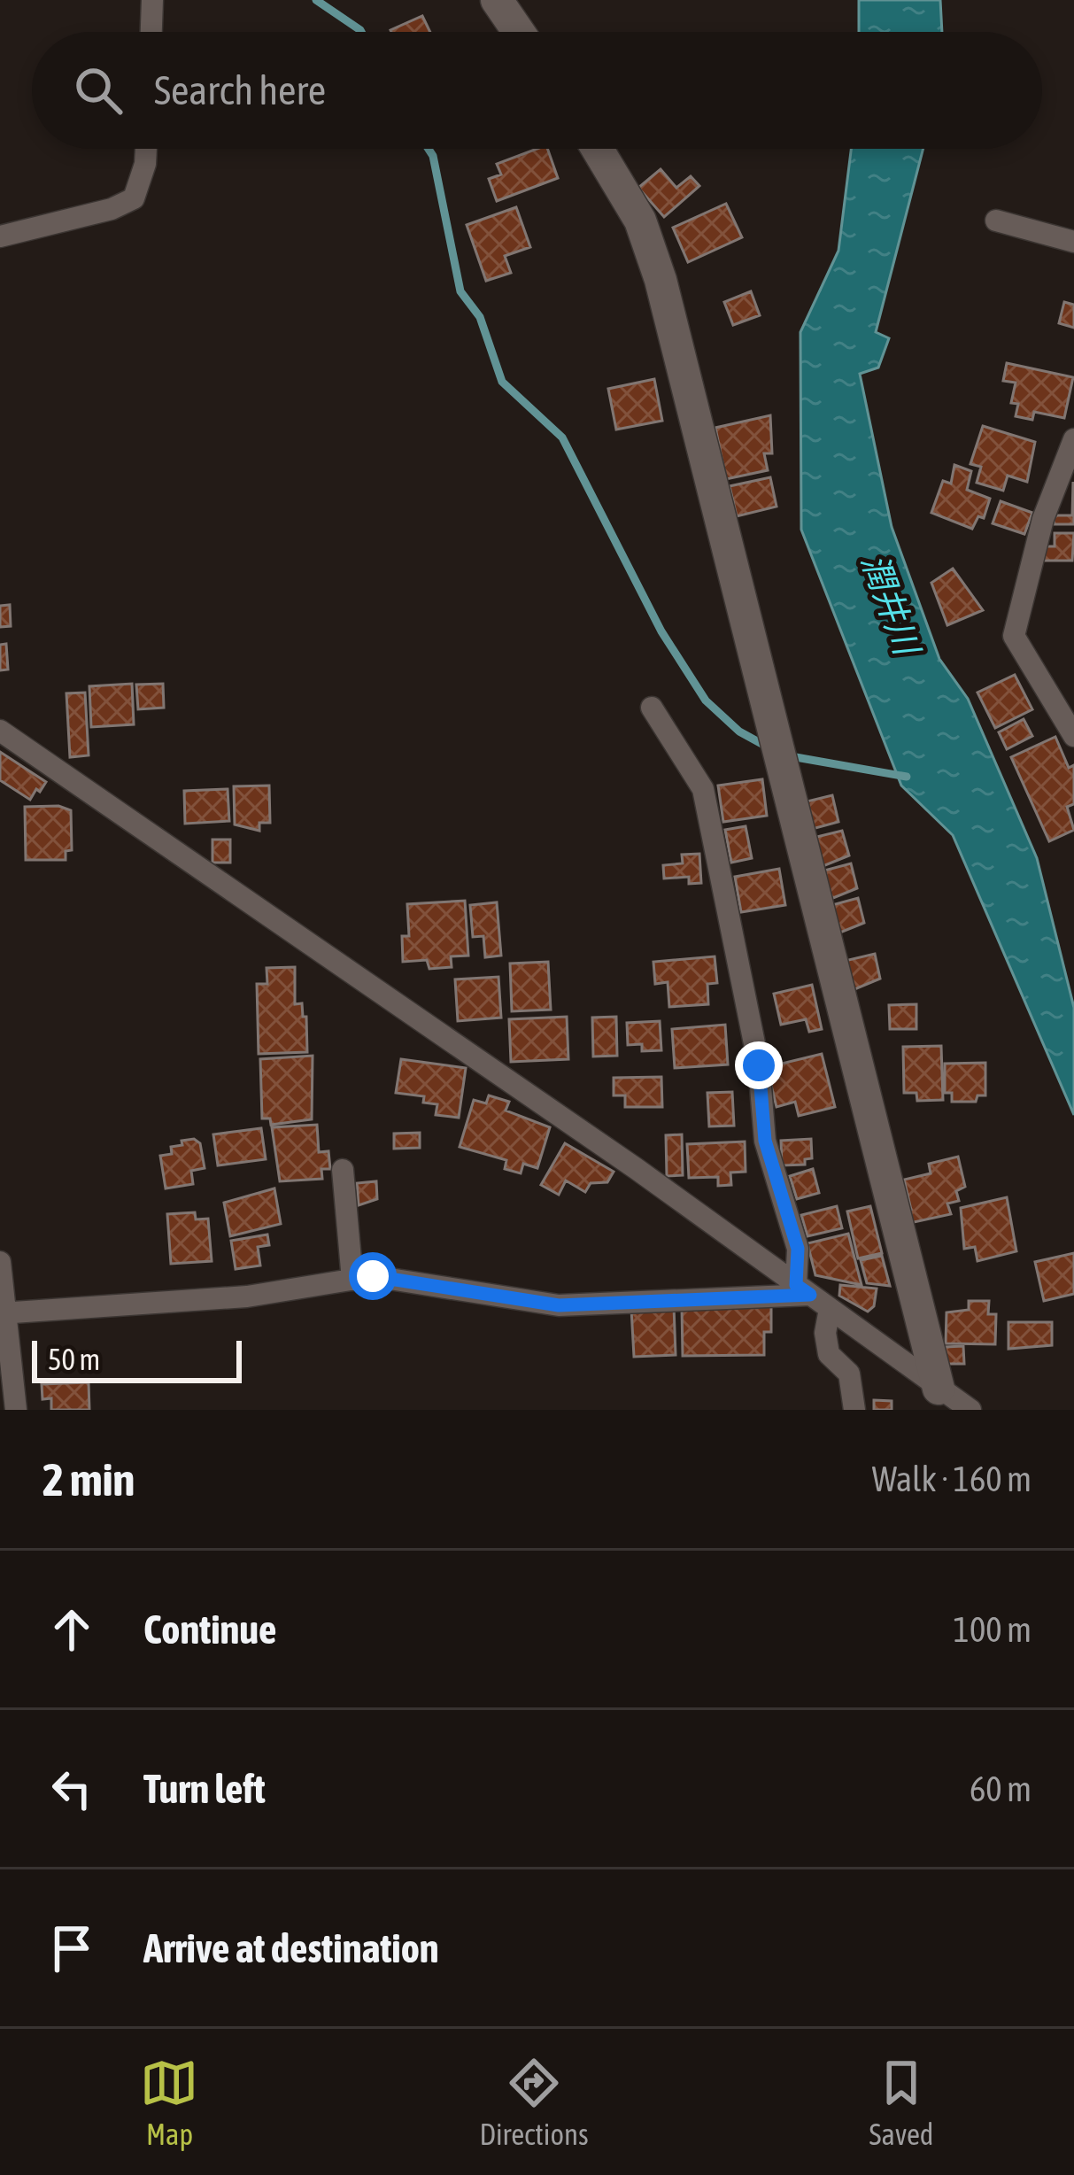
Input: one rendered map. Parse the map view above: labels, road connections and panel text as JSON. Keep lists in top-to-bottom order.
{
  "water": ["潤井川"],
  "scale_bar": "50 m",
  "page": {
    "search": "Search here",
    "scale": "50 m",
    "heading": ["2 min", "Walk · 160 m"],
    "list": [
      ["Continue", "100 m"],
      ["Turn left", "60 m"],
      "Arrive at destination"
    ],
    "nav": ["Map", "Directions", "Saved"]
  }
}
